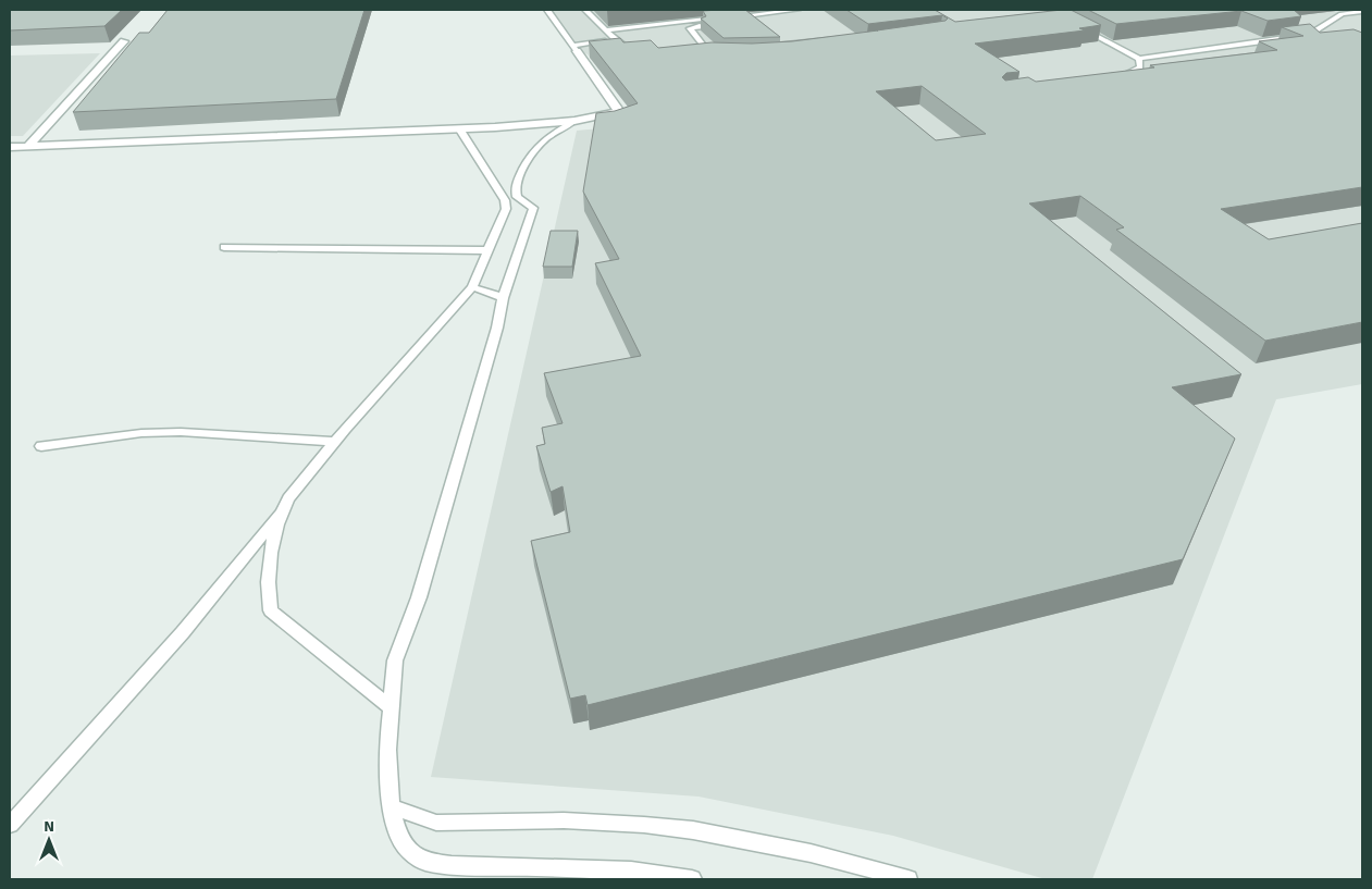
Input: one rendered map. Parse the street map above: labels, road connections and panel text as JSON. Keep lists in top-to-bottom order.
{
  "north": "top"
}
